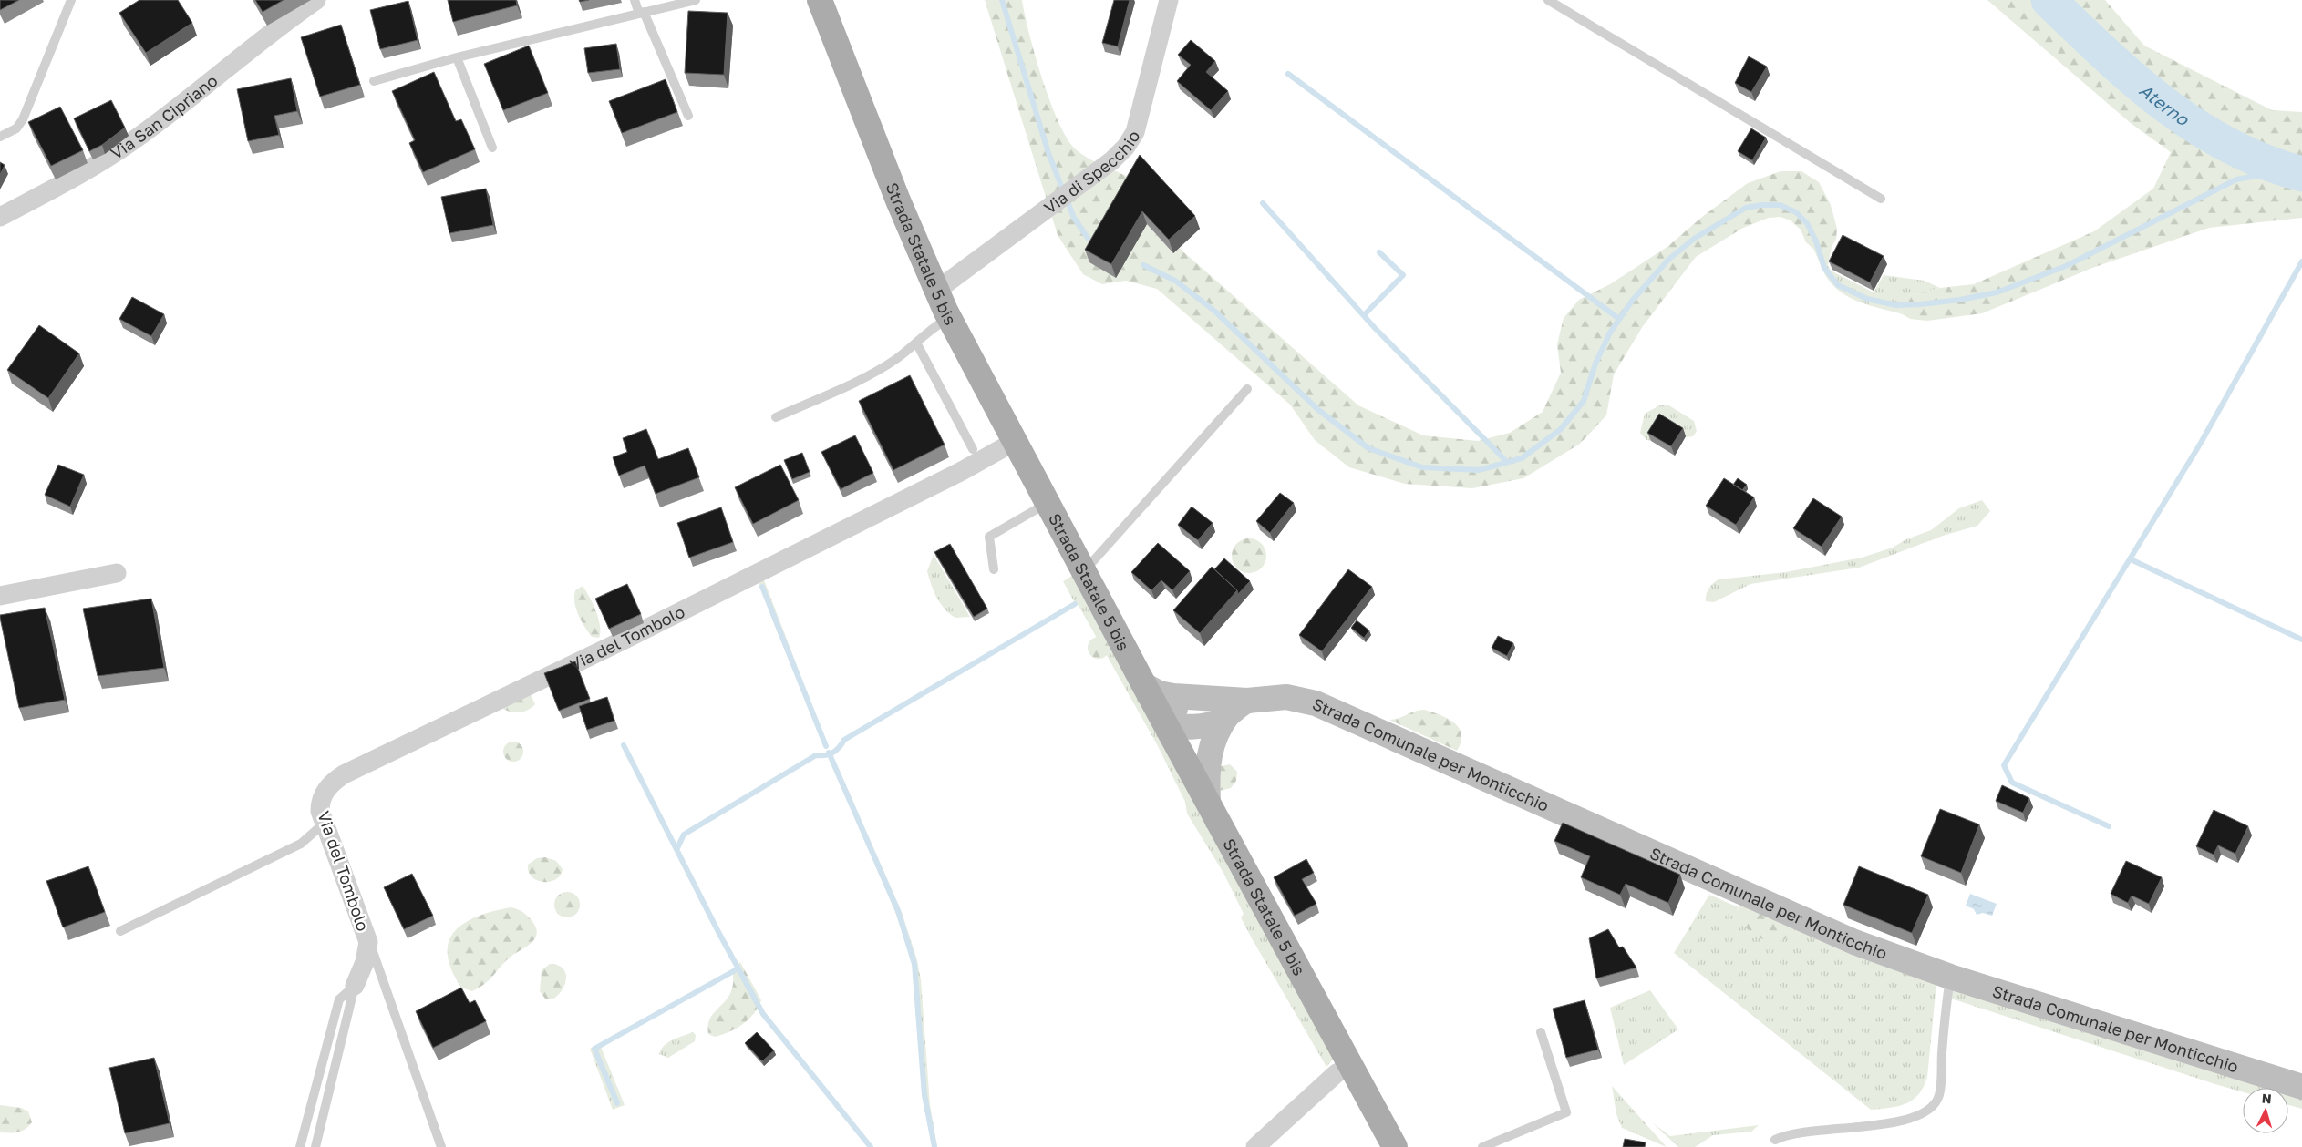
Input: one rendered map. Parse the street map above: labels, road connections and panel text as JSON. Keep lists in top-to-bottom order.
{
  "streets": {
    "main road": ["Strada Statale 5 bis", "Strada Comunale per Monticchio"],
    "street": ["Via San Cipriano", "Via di Specchio", "Via del Tombolo"]
  },
  "crossings": [
    ["Via di Specchio", "Strada Statale 5 bis"],
    ["Strada Statale 5 bis", "Via del Tombolo"],
    ["Strada Statale 5 bis", "Strada Comunale per Monticchio"]
  ],
  "water": ["Aterno"],
  "north": "top"
}
